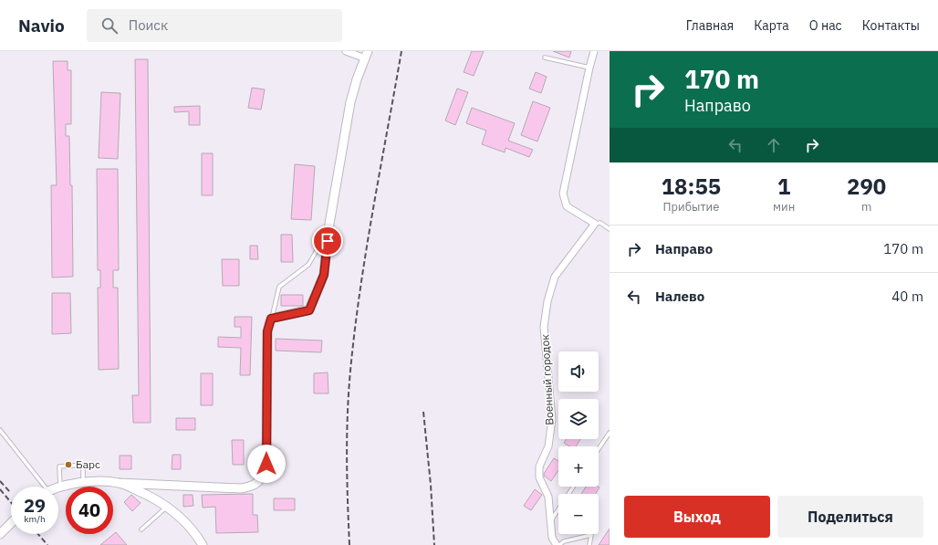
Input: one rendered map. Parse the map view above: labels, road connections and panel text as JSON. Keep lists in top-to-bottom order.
{
  "streets": {
    "street": ["Военный городок"]
  },
  "places": ["Барс"],
  "page": {
    "header": "Navio",
    "search": "Поиск",
    "nav": [
      "Главная",
      "Карта",
      "О нас",
      "Контакты"
    ],
    "turn": ["170 m", "Направо"],
    "eta": [
      "18:55",
      "Прибытие",
      "1",
      "мин",
      "290",
      "m"
    ],
    "list": [
      {
        "name": "Направо",
        "value": "170 m"
      },
      {
        "name": "Налево",
        "value": "40 m"
      }
    ],
    "map_buttons": ["+", "−"],
    "speed": "29 km/h",
    "limit": "40",
    "buttons": ["Выход", "Поделиться"]
  }
}
